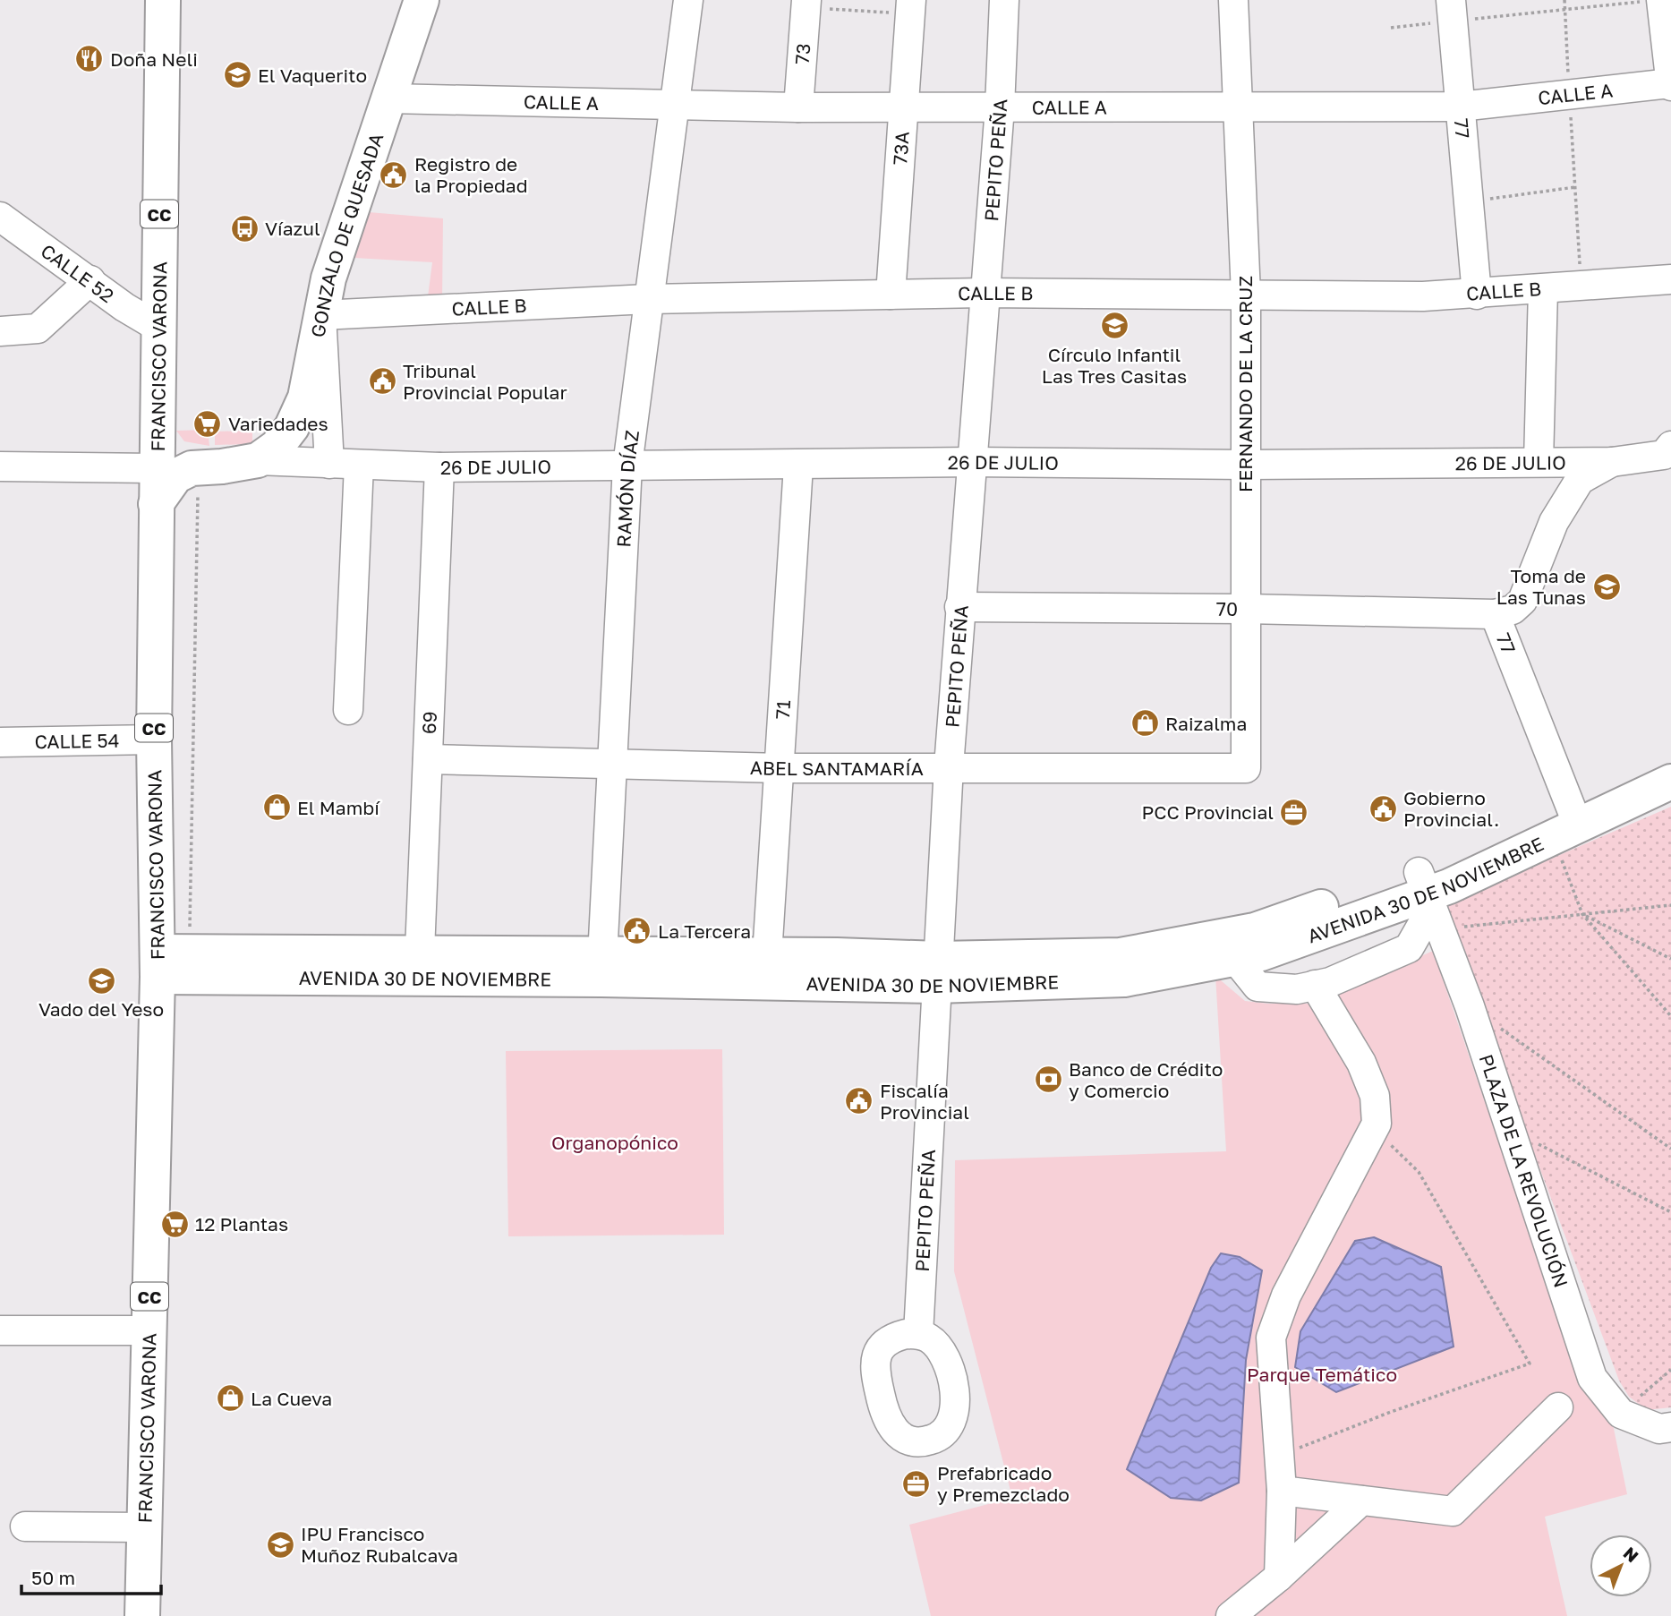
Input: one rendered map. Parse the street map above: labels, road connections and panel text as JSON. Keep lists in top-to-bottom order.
{
  "streets": {
    "main road": [
      "CC",
      "GONZALO DE QUESADA",
      "FRANCISCO VARONA",
      "AVENIDA 30 DE NOVIEMBRE"
    ],
    "street": [
      "73",
      "CALLE A",
      "77",
      "73A",
      "PEPITO PEÑA",
      "CALLE 52",
      "CALLE B",
      "FERNANDO DE LA CRUZ",
      "26 DE JULIO",
      "RAMÓN DÍAZ",
      "70",
      "71",
      "69",
      "CALLE 54",
      "ABEL SANTAMARÍA",
      "PLAZA DE LA REVOLUCIÓN"
    ]
  },
  "crossings": [
    ["73", "CALLE A"],
    ["CALLE A", "77"],
    ["CALLE A", "73A"],
    ["CALLE A", "PEPITO PEÑA"],
    ["CALLE A", "GONZALO DE QUESADA"],
    ["CALLE A", "FERNANDO DE LA CRUZ"],
    ["CALLE A", "RAMÓN DÍAZ"],
    ["77", "CALLE B"],
    ["77", "26 DE JULIO"],
    ["77", "70"],
    ["77", "AVENIDA 30 DE NOVIEMBRE"],
    ["73A", "CALLE B"],
    ["PEPITO PEÑA", "CALLE B"],
    ["PEPITO PEÑA", "26 DE JULIO"],
    ["PEPITO PEÑA", "70"],
    ["PEPITO PEÑA", "ABEL SANTAMARÍA"],
    ["PEPITO PEÑA", "AVENIDA 30 DE NOVIEMBRE"],
    ["GONZALO DE QUESADA", "CALLE B"],
    ["GONZALO DE QUESADA", "26 DE JULIO"],
    ["CALLE 52", "FRANCISCO VARONA"],
    ["CALLE B", "FERNANDO DE LA CRUZ"],
    ["CALLE B", "RAMÓN DÍAZ"],
    ["FRANCISCO VARONA", "CALLE 54"],
    ["FRANCISCO VARONA", "AVENIDA 30 DE NOVIEMBRE"],
    ["FERNANDO DE LA CRUZ", "26 DE JULIO"],
    ["FERNANDO DE LA CRUZ", "70"],
    ["FERNANDO DE LA CRUZ", "ABEL SANTAMARÍA"],
    ["26 DE JULIO", "RAMÓN DÍAZ"],
    ["26 DE JULIO", "71"],
    ["26 DE JULIO", "69"],
    ["RAMÓN DÍAZ", "ABEL SANTAMARÍA"],
    ["RAMÓN DÍAZ", "AVENIDA 30 DE NOVIEMBRE"],
    ["71", "ABEL SANTAMARÍA"],
    ["71", "AVENIDA 30 DE NOVIEMBRE"],
    ["69", "ABEL SANTAMARÍA"],
    ["69", "AVENIDA 30 DE NOVIEMBRE"],
    ["AVENIDA 30 DE NOVIEMBRE", "PLAZA DE LA REVOLUCIÓN"]
  ],
  "parks": ["Organopónico", "Parque Temático"],
  "places": {
    "restaurant": ["Doña Neli"],
    "school or university": [
      "El Vaquerito",
      "Círculo Infantil Las Tres Casitas",
      "Toma de Las Tunas",
      "Vado del Yeso",
      "IPU Francisco Muñoz Rubalcava"
    ],
    "public building": [
      "Registro de la Propiedad",
      "Tribunal Provincial Popular",
      "Gobierno Provincial.",
      "La Tercera",
      "Fiscalía Provincial"
    ],
    "bus stop": ["Víazul"],
    "supermarket": ["Variedades", "12 Plantas"],
    "shop": ["Raizalma", "El Mambí", "La Cueva"],
    "office": ["PCC Provincial", "Prefabricado y Premezclado"],
    "bank": ["Banco de Crédito y Comercio"]
  },
  "scale_bar": "50 m",
  "north": "top right"
}
